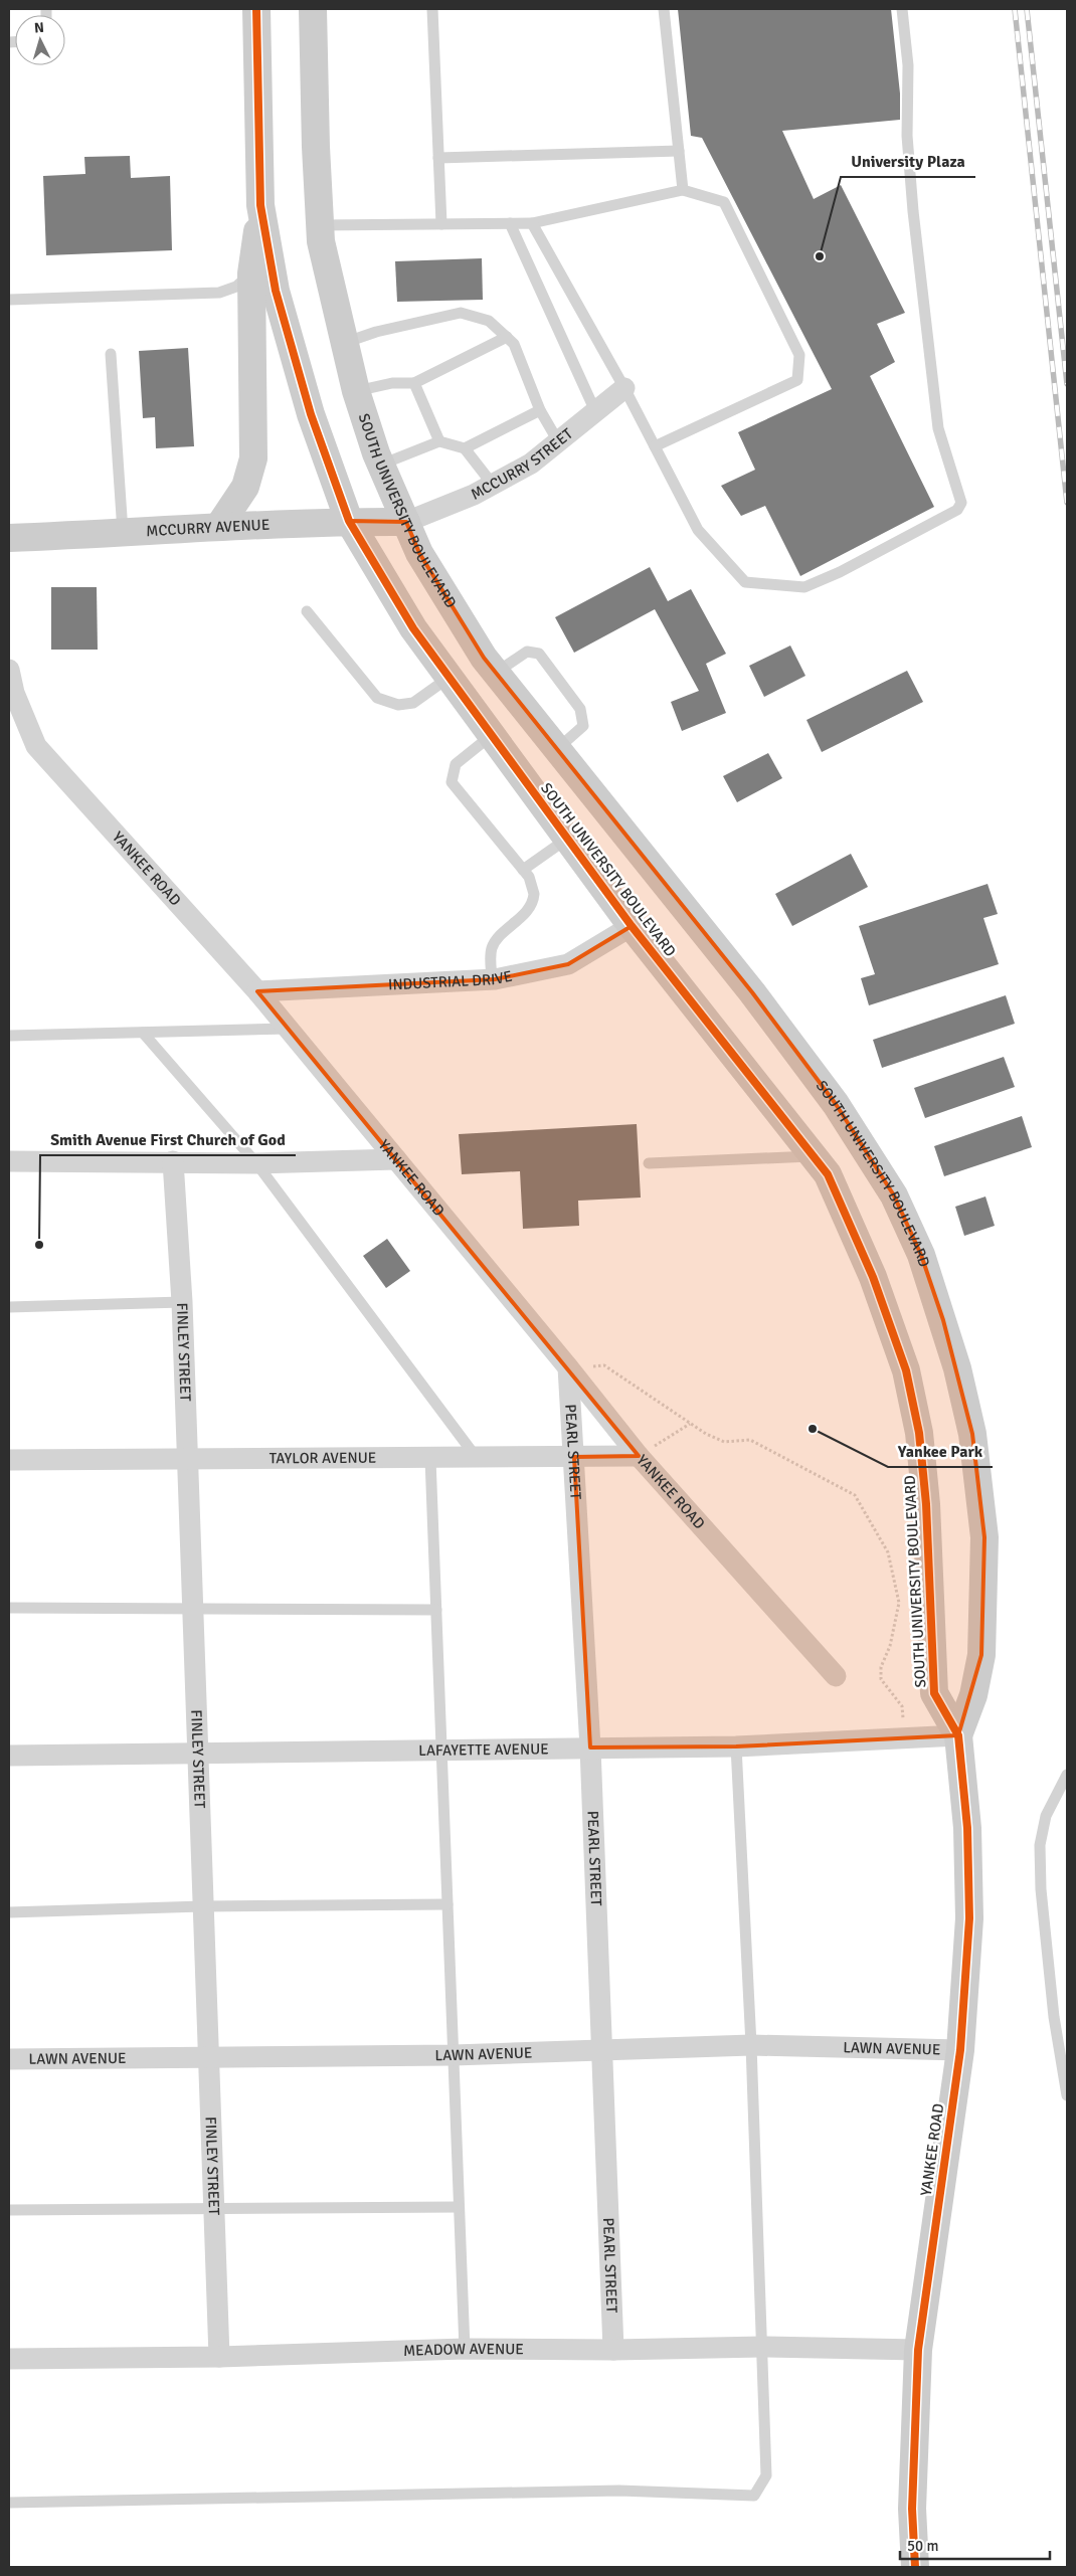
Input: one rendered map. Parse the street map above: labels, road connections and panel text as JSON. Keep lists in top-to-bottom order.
{
  "streets": {
    "street": [
      "MCCURRY STREET",
      "SOUTH UNIVERSITY BOULEVARD",
      "MCCURRY AVENUE",
      "YANKEE ROAD",
      "INDUSTRIAL DRIVE",
      "FINLEY STREET",
      "PEARL STREET",
      "TAYLOR AVENUE",
      "LAFAYETTE AVENUE",
      "LAWN AVENUE",
      "MEADOW AVENUE"
    ]
  },
  "crossings": [
    ["MCCURRY STREET", "SOUTH UNIVERSITY BOULEVARD"],
    ["MCCURRY STREET", "MCCURRY AVENUE"],
    ["SOUTH UNIVERSITY BOULEVARD", "MCCURRY AVENUE"],
    ["SOUTH UNIVERSITY BOULEVARD", "YANKEE ROAD"],
    ["SOUTH UNIVERSITY BOULEVARD", "INDUSTRIAL DRIVE"],
    ["SOUTH UNIVERSITY BOULEVARD", "LAFAYETTE AVENUE"],
    ["YANKEE ROAD", "INDUSTRIAL DRIVE"],
    ["YANKEE ROAD", "PEARL STREET"],
    ["YANKEE ROAD", "TAYLOR AVENUE"],
    ["YANKEE ROAD", "LAFAYETTE AVENUE"],
    ["YANKEE ROAD", "LAWN AVENUE"],
    ["YANKEE ROAD", "MEADOW AVENUE"],
    ["FINLEY STREET", "TAYLOR AVENUE"],
    ["FINLEY STREET", "LAFAYETTE AVENUE"],
    ["FINLEY STREET", "LAWN AVENUE"],
    ["FINLEY STREET", "MEADOW AVENUE"],
    ["PEARL STREET", "TAYLOR AVENUE"],
    ["PEARL STREET", "LAFAYETTE AVENUE"],
    ["PEARL STREET", "LAWN AVENUE"],
    ["PEARL STREET", "MEADOW AVENUE"]
  ],
  "places": ["University Plaza", "Smith Avenue First Church of God", "Yankee Park"],
  "scale_bar": "50 m",
  "north": "top"
}
